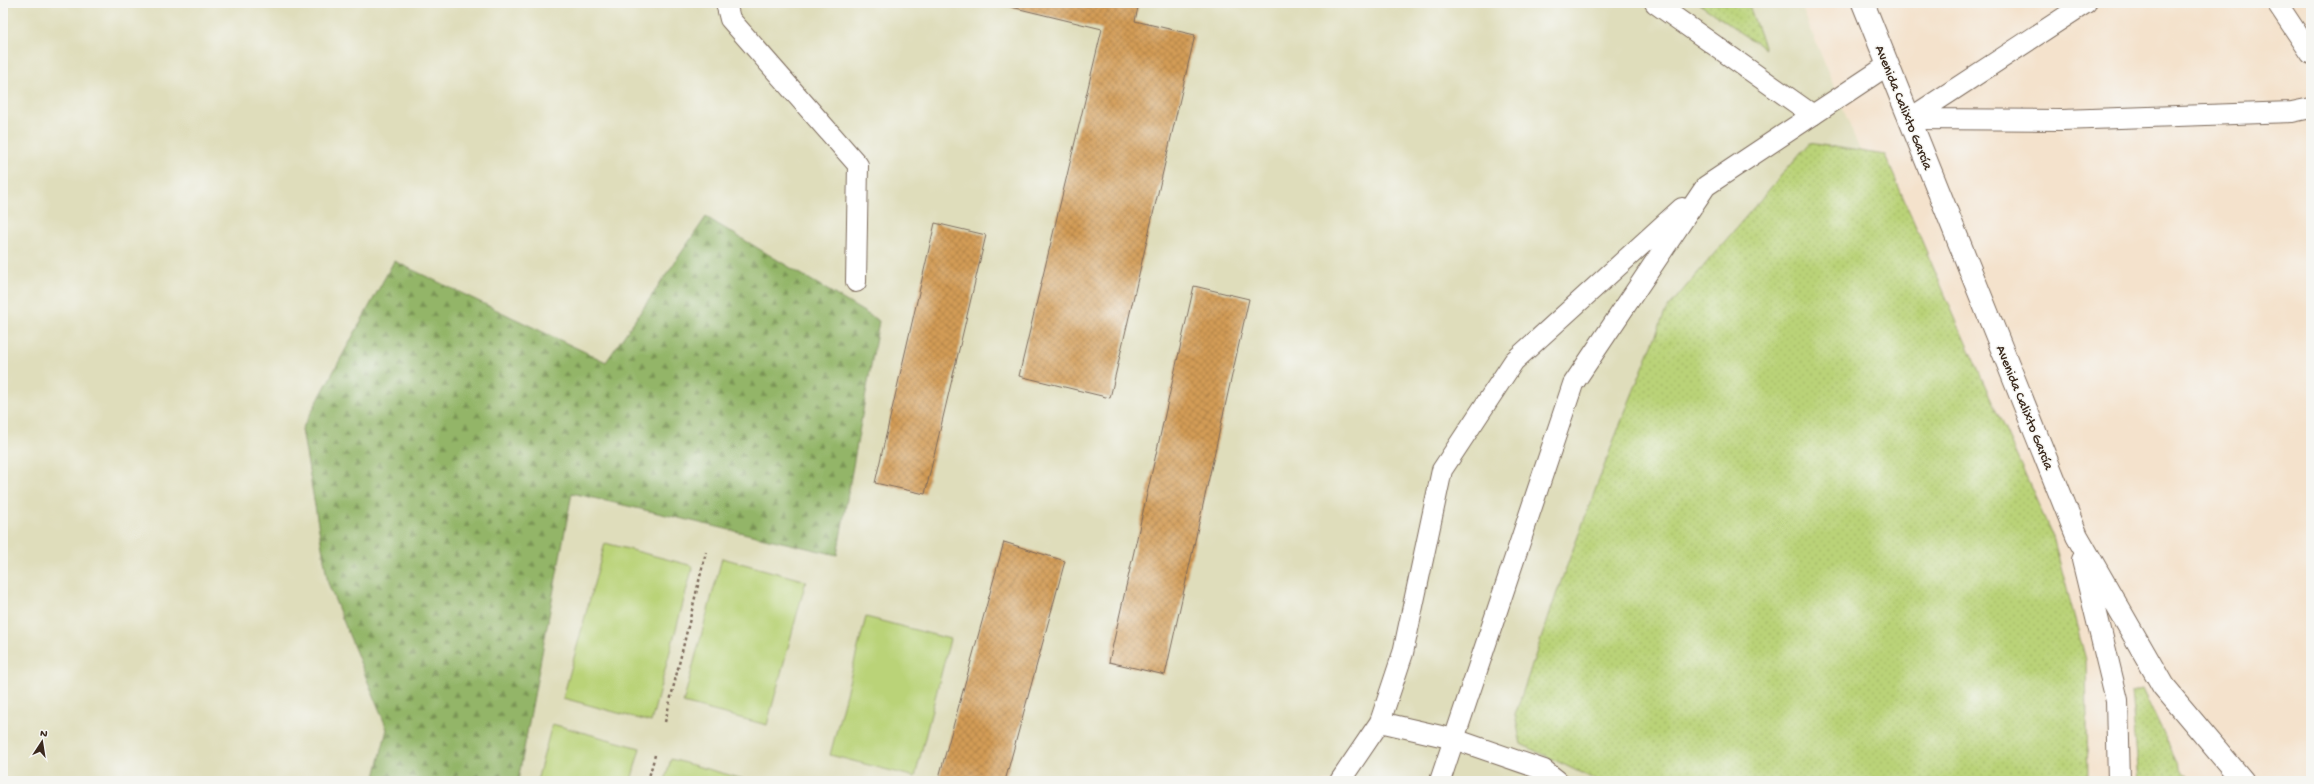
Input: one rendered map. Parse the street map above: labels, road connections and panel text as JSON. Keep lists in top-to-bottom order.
{
  "streets": {
    "street": ["Avenida Calixto García"]
  },
  "north": "top"
}
